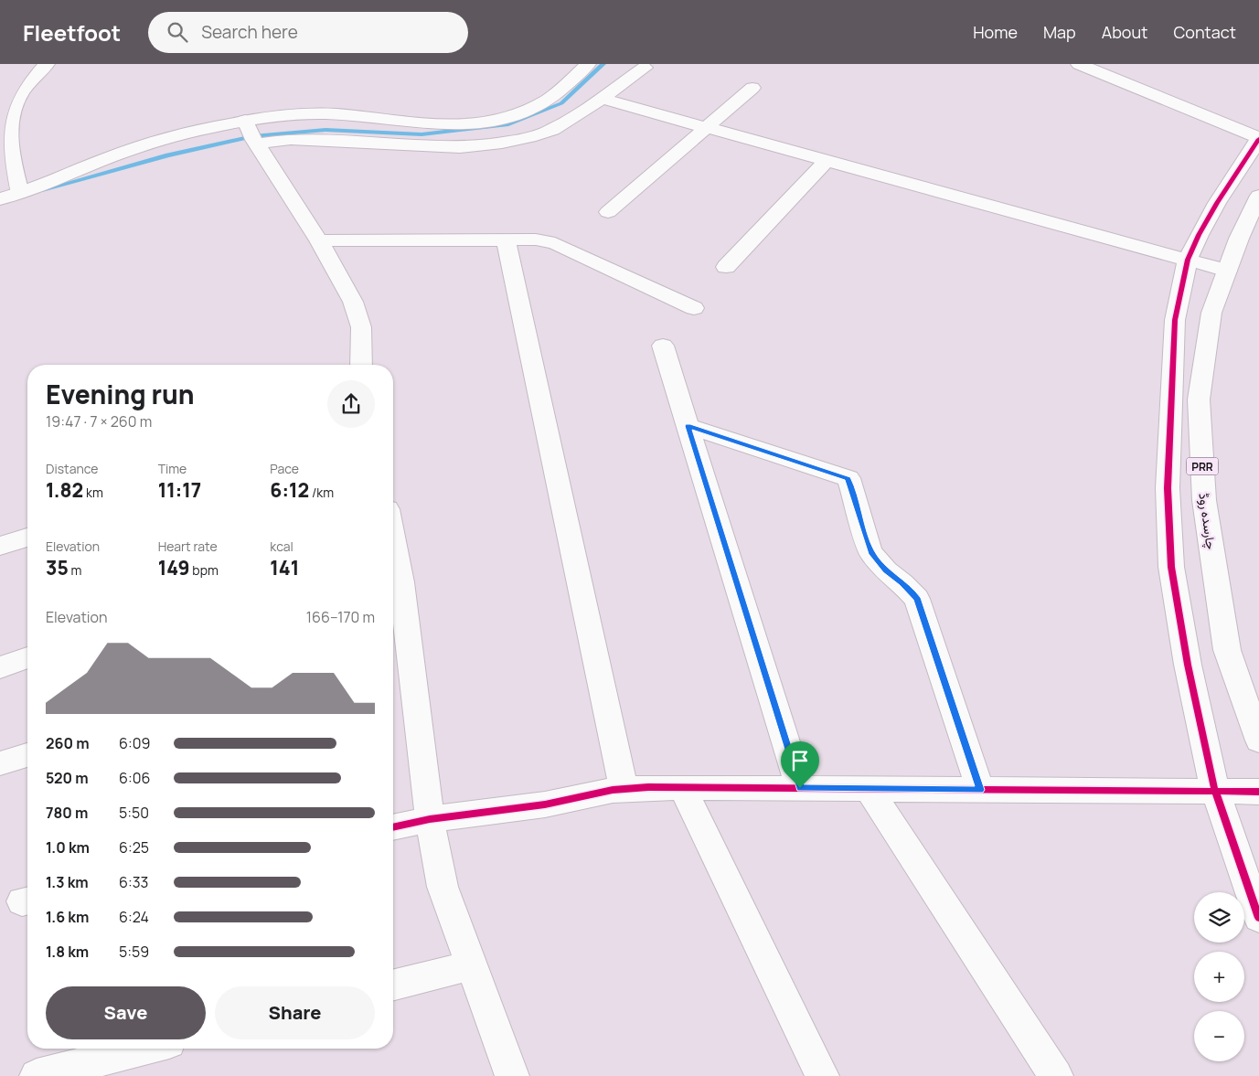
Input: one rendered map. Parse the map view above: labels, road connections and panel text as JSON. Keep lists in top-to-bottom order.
{
  "streets": {
    "main road": ["PRR", "چارسدہ روڈ"]
  },
  "page": {
    "header": "Fleetfoot",
    "search": "Search here",
    "nav": [
      "Home",
      "Map",
      "About",
      "Contact"
    ],
    "heading": ["Evening run", "19:47 · 7 × 260 m"],
    "stats": [
      ["Distance", "1.82 km"],
      ["Time", "11:17"],
      ["Pace", "6:12 /km"],
      ["Elevation", "35 m"],
      ["Heart rate", "149 bpm"],
      ["kcal", "141"]
    ],
    "chart": ["Elevation", "166–170 m"],
    "list": [
      {
        "name": "260 m",
        "note": "6:09"
      },
      {
        "name": "520 m",
        "note": "6:06"
      },
      {
        "name": "780 m",
        "note": "5:50"
      },
      {
        "name": "1.0 km",
        "note": "6:25"
      },
      {
        "name": "1.3 km",
        "note": "6:33"
      },
      {
        "name": "1.6 km",
        "note": "6:24"
      },
      {
        "name": "1.8 km",
        "note": "5:59"
      }
    ],
    "map_buttons": ["+", "−"],
    "buttons": ["Save", "Share"]
  }
}
